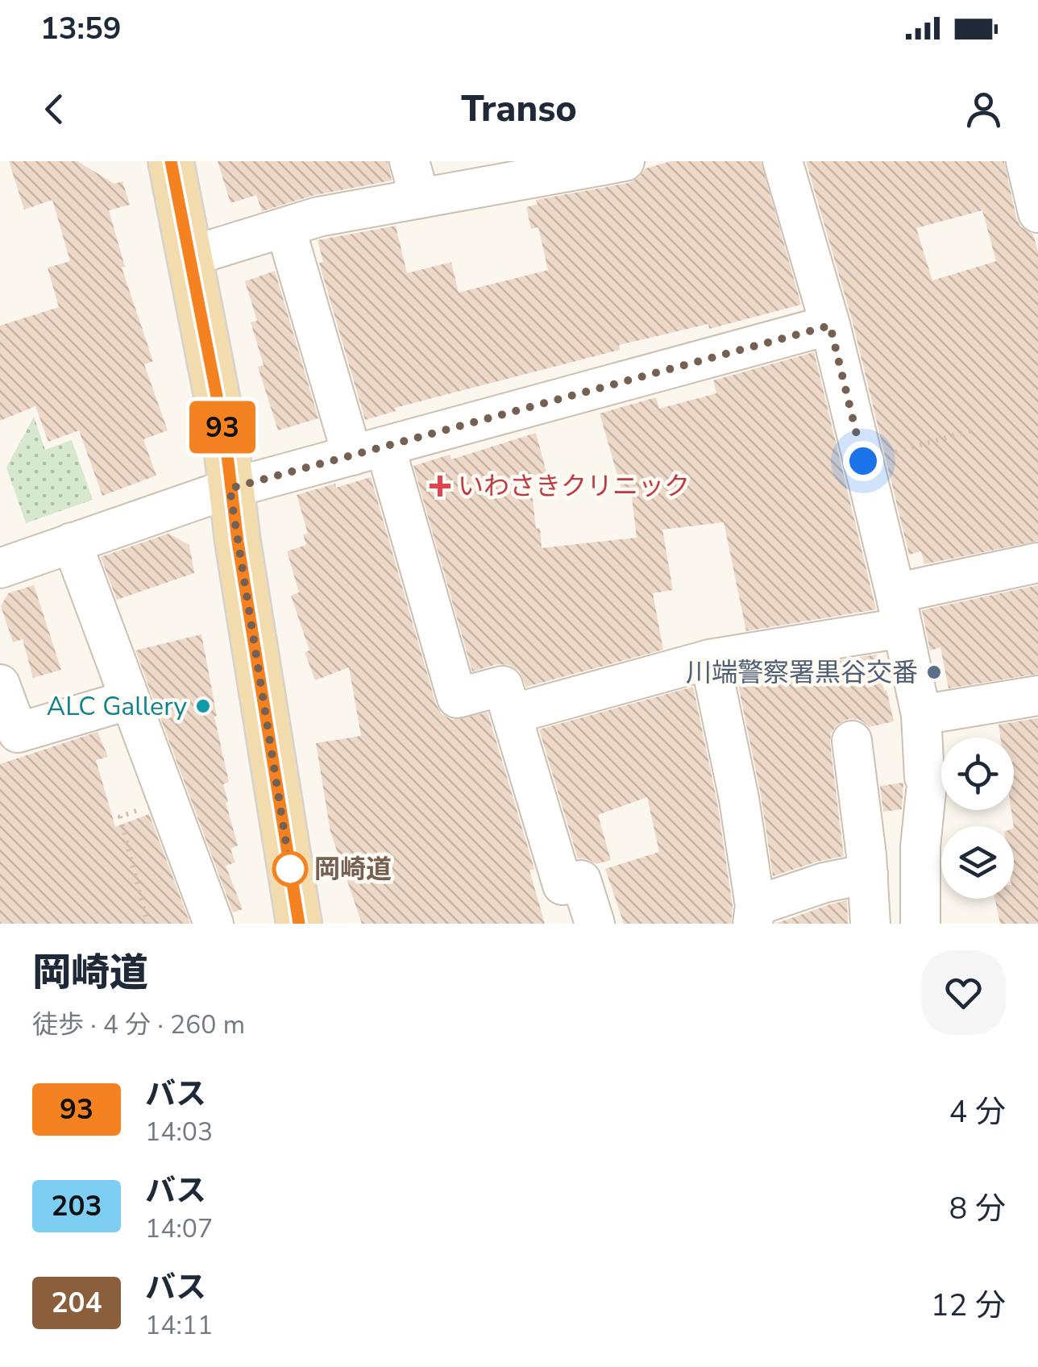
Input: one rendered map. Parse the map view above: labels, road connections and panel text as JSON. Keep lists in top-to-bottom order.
{
  "places": {
    "health": ["いわさきクリニック"],
    "other": ["川端警察署黒谷交番", "ALC Gallery", "岡崎道"]
  },
  "lines": ["bus line 93"],
  "page": {
    "status": "13:59",
    "header": "Transo",
    "on_map": "93",
    "heading": ["岡崎道", "徒歩 · 4 分 · 260 m"],
    "list": [
      {
        "mark": "93",
        "name": "バス",
        "note": "14:03",
        "value": "4 分"
      },
      {
        "mark": "203",
        "name": "バス",
        "note": "14:07",
        "value": "8 分"
      },
      {
        "mark": "204",
        "name": "バス",
        "note": "14:11",
        "value": "12 分"
      }
    ]
  }
}
